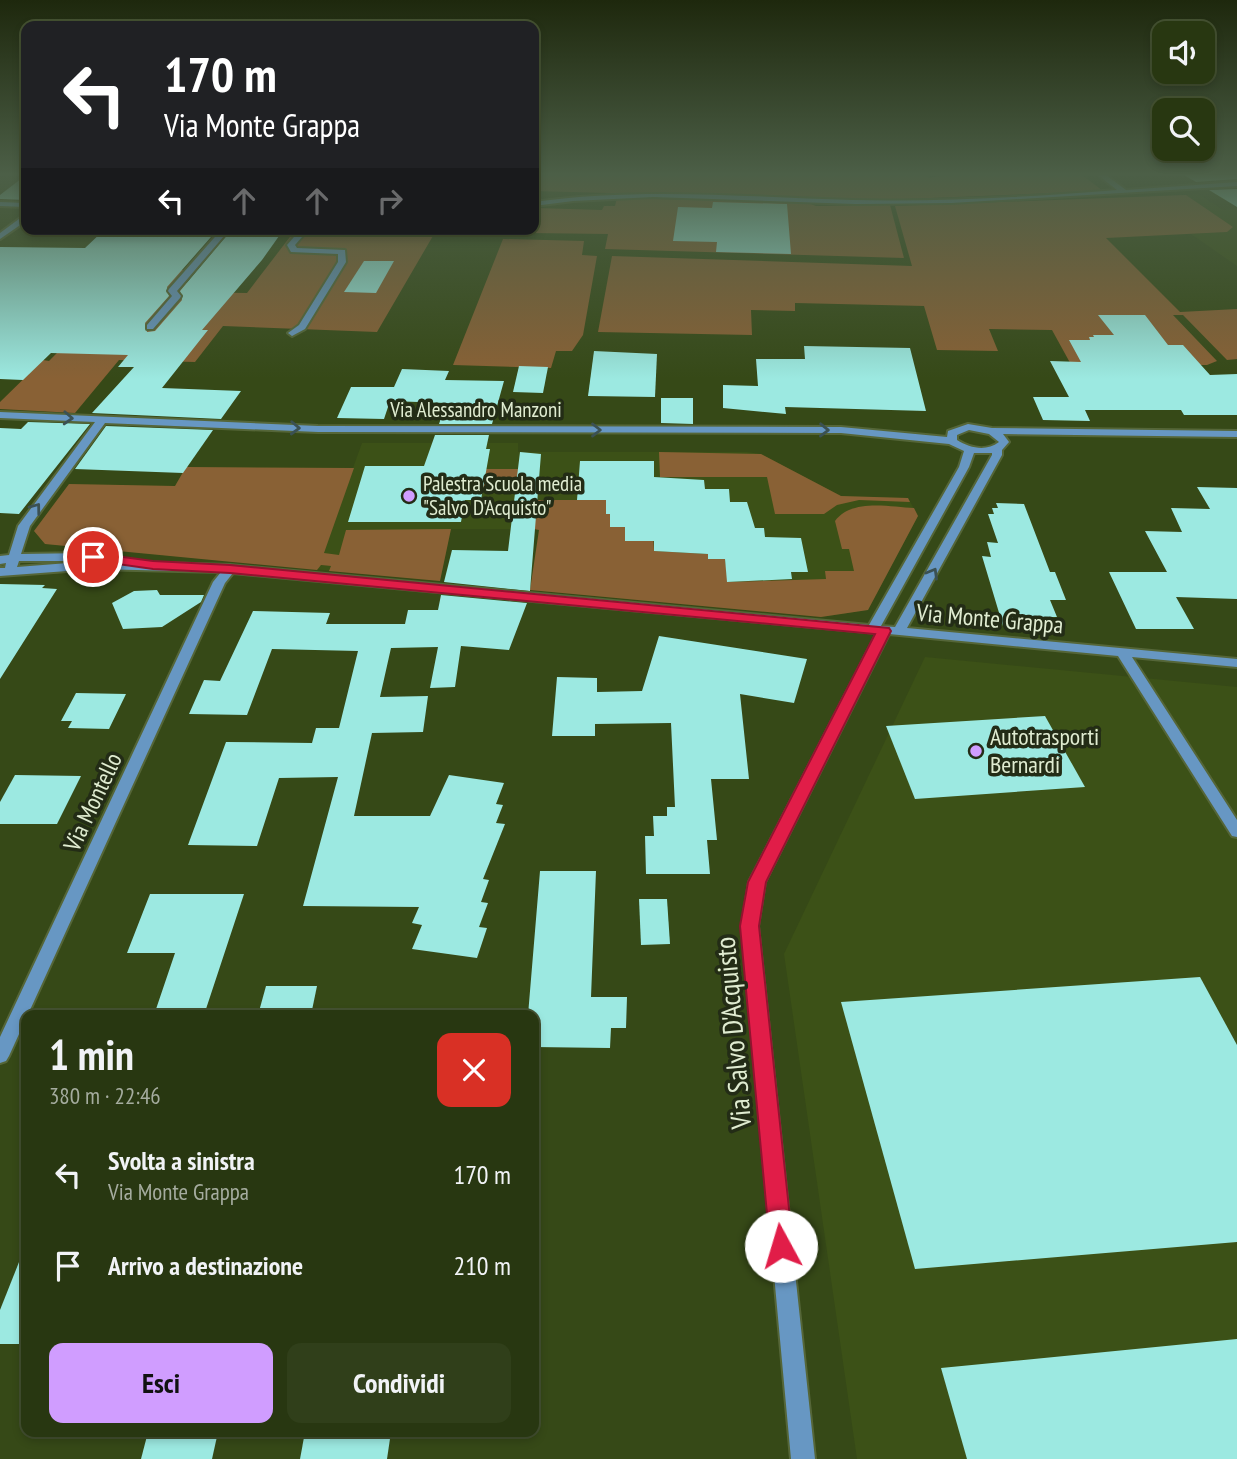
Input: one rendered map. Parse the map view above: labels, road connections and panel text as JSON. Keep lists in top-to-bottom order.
{
  "streets": {
    "street": [
      "Via Alessandro Manzoni",
      "Via Monte Grappa",
      "Via Montello",
      "Via Salvo D'Acquisto"
    ]
  },
  "crossings": [
    ["Via Monte Grappa", "Via Montello"],
    ["Via Monte Grappa", "Via Salvo D'Acquisto"]
  ],
  "one_way": ["Via Alessandro Manzoni"],
  "places": ["Palestra Scuola media \"Salvo D'Acquisto\"", "Autotrasporti Bernardi"],
  "page": {
    "turn": ["170 m", "Via Monte Grappa"],
    "heading": ["1 min", "380 m · 22:46"],
    "list": [
      {
        "name": "Svolta a sinistra",
        "note": "Via Monte Grappa",
        "value": "170 m"
      },
      {
        "name": "Arrivo a destinazione",
        "value": "210 m"
      }
    ],
    "buttons": ["Esci", "Condividi"]
  }
}
